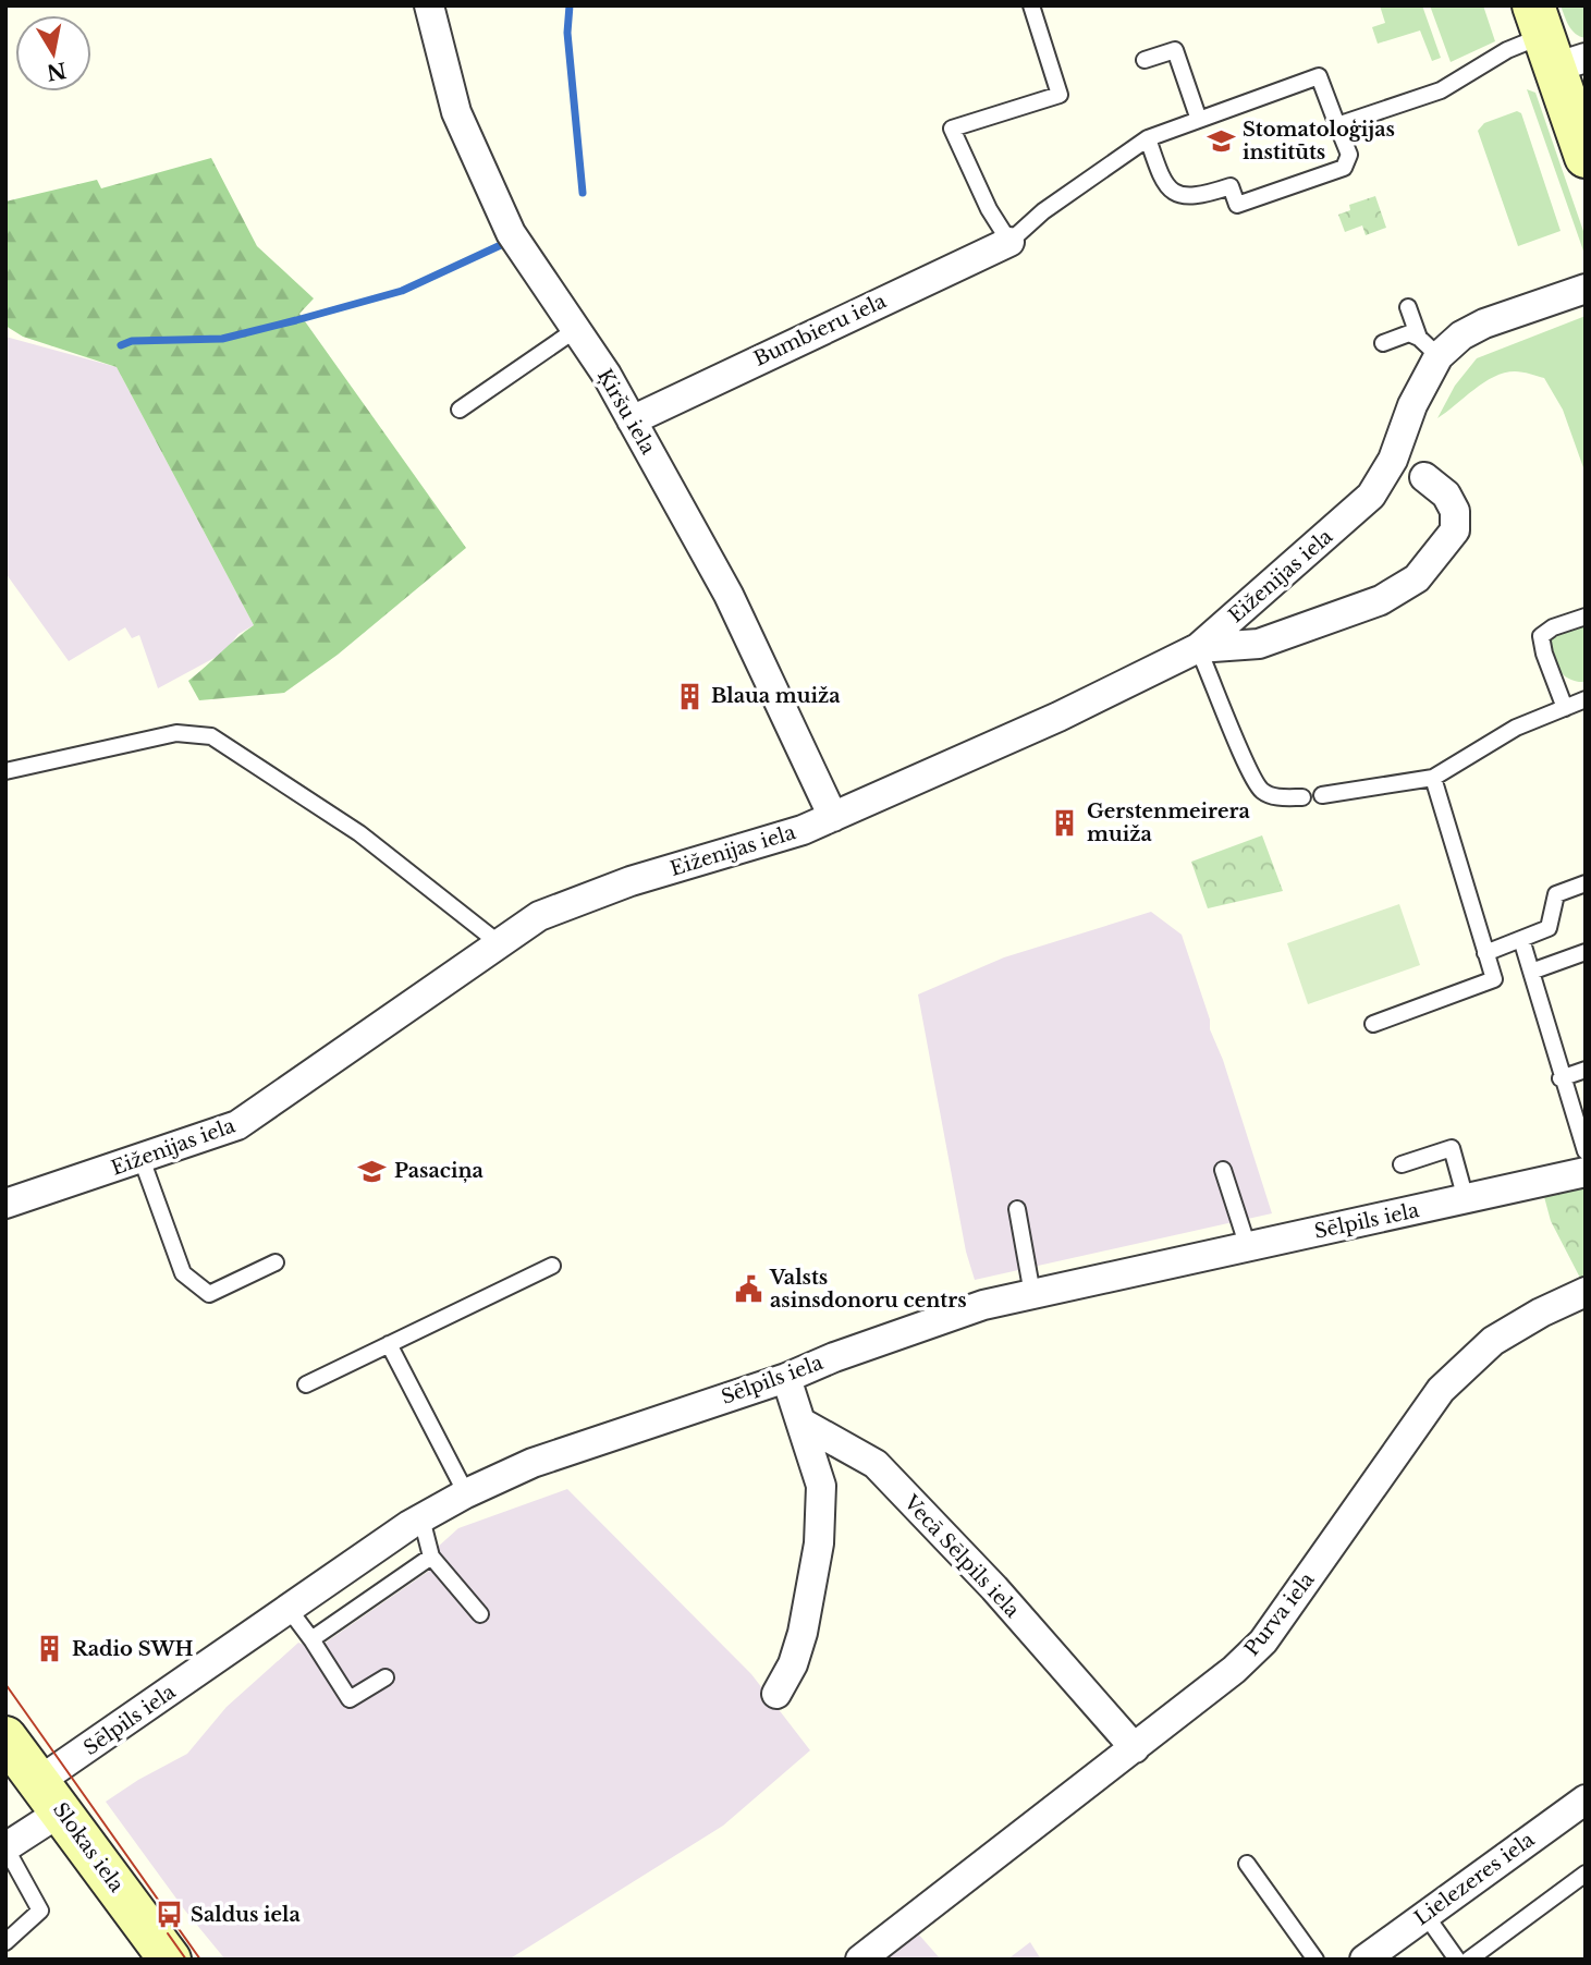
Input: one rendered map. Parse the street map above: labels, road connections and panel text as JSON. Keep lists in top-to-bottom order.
{
  "streets": {
    "street": [
      "Bumbieru iela",
      "Ķiršu iela",
      "Eiženijas iela",
      "Sēlpils iela",
      "Vecā Sēlpils iela",
      "Purva iela",
      "Slokas iela",
      "Lielezeres iela"
    ]
  },
  "crossings": [
    ["Bumbieru iela", "Ķiršu iela"],
    ["Ķiršu iela", "Eiženijas iela"],
    ["Sēlpils iela", "Slokas iela"],
    ["Vecā Sēlpils iela", "Purva iela"]
  ],
  "places": {
    "school or university": ["Stomatoloģijas institūts", "Pasaciņa"],
    "building": ["Blaua muiža", "Gerstenmeirera muiža", "Radio SWH"],
    "public building": ["Valsts asinsdonoru centrs"],
    "bus stop": ["Saldus iela"]
  },
  "north": "bottom"
}
